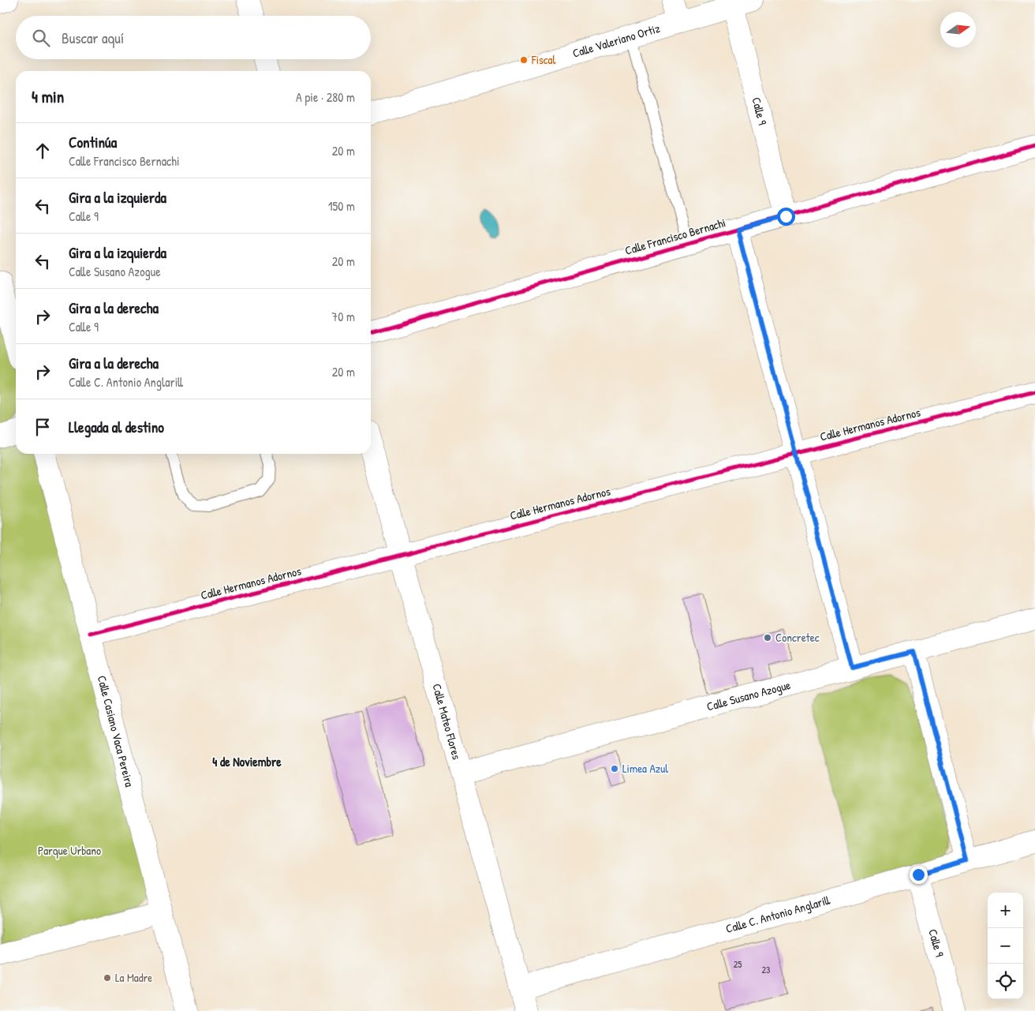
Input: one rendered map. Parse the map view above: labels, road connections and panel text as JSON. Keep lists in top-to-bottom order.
{
  "streets": {
    "street": [
      "Calle Valeriano Ortiz",
      "Calle 9",
      "Calle Francisco Bernachi",
      "Calle Hermanos Adornos",
      "Calle Susano Azogue",
      "Calle Mateo Flores",
      "Calle Casiano Vaca Pereira",
      "Calle C. Antonio Anglarill"
    ]
  },
  "crossings": [
    ["Calle Valeriano Ortiz", "Calle 9"],
    ["Calle 9", "Calle Francisco Bernachi"],
    ["Calle 9", "Calle C. Antonio Anglarill"],
    ["Calle Hermanos Adornos", "Calle Mateo Flores"],
    ["Calle Hermanos Adornos", "Calle Casiano Vaca Pereira"],
    ["Calle Susano Azogue", "Calle Mateo Flores"],
    ["Calle Mateo Flores", "Calle C. Antonio Anglarill"]
  ],
  "districts": ["4 de Noviembre"],
  "parks": ["Parque Urbano"],
  "places": [
    "Fiscal",
    "Concretec",
    "Limea Azul",
    "La Madre"
  ],
  "house_numbers": ["25", "23"],
  "north": "right",
  "page": {
    "search": "Buscar aquí",
    "heading": ["4 min", "A pie · 280 m"],
    "list": [
      ["Continúa", "Calle Francisco Bernachi", "20 m"],
      ["Gira a la izquierda", "Calle 9", "150 m"],
      ["Gira a la izquierda", "Calle Susano Azogue", "20 m"],
      ["Gira a la derecha", "Calle 9", "70 m"],
      ["Gira a la derecha", "Calle C. Antonio Anglarill", "20 m"],
      "Llegada al destino"
    ],
    "map_buttons": ["+", "−"]
  }
}
